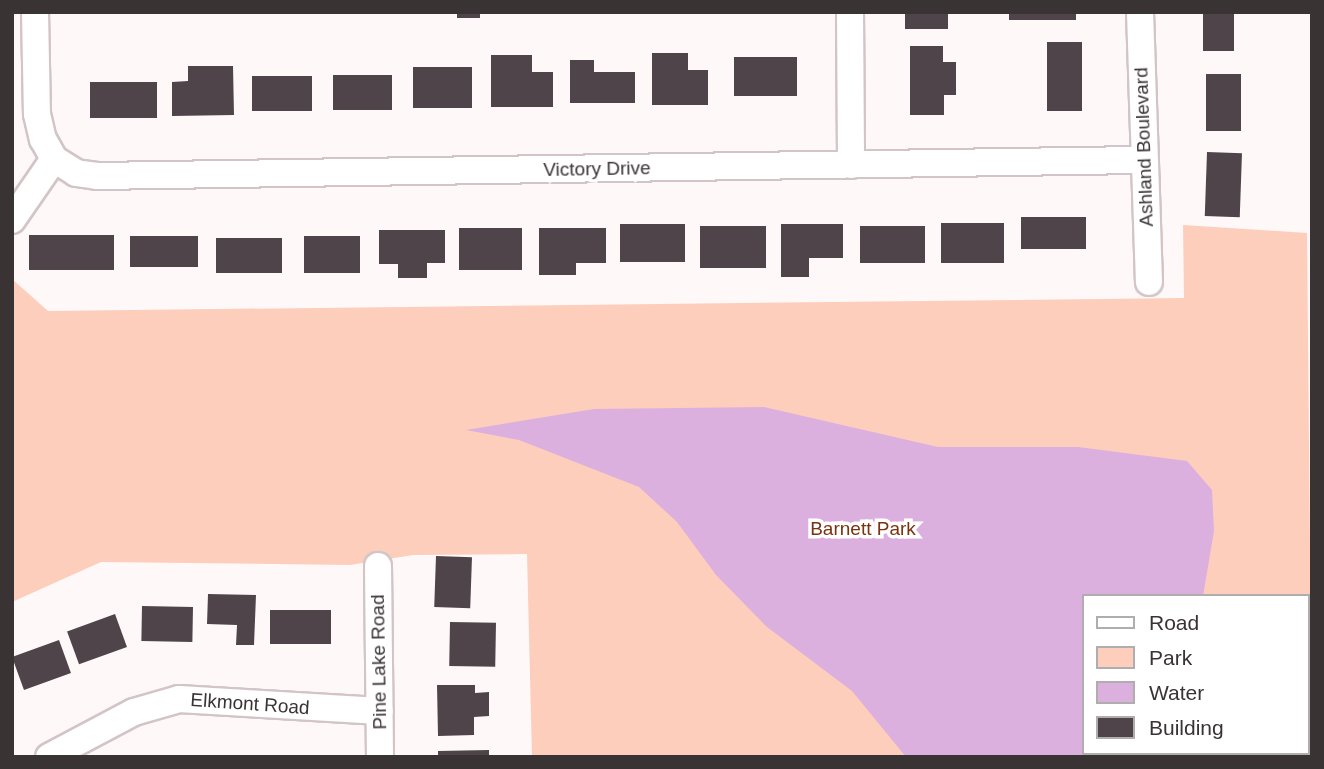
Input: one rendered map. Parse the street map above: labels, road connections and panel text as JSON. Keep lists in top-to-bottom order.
{
  "streets": {
    "street": [
      "Ashland Boulevard",
      "Victory Drive",
      "Pine Lake Road",
      "Elkmont Road"
    ]
  },
  "crossings": [
    ["Ashland Boulevard", "Victory Drive"],
    ["Pine Lake Road", "Elkmont Road"]
  ],
  "parks": ["Barnett Park"],
  "legend": [
    "Road",
    "Park",
    "Water",
    "Building"
  ]
}
